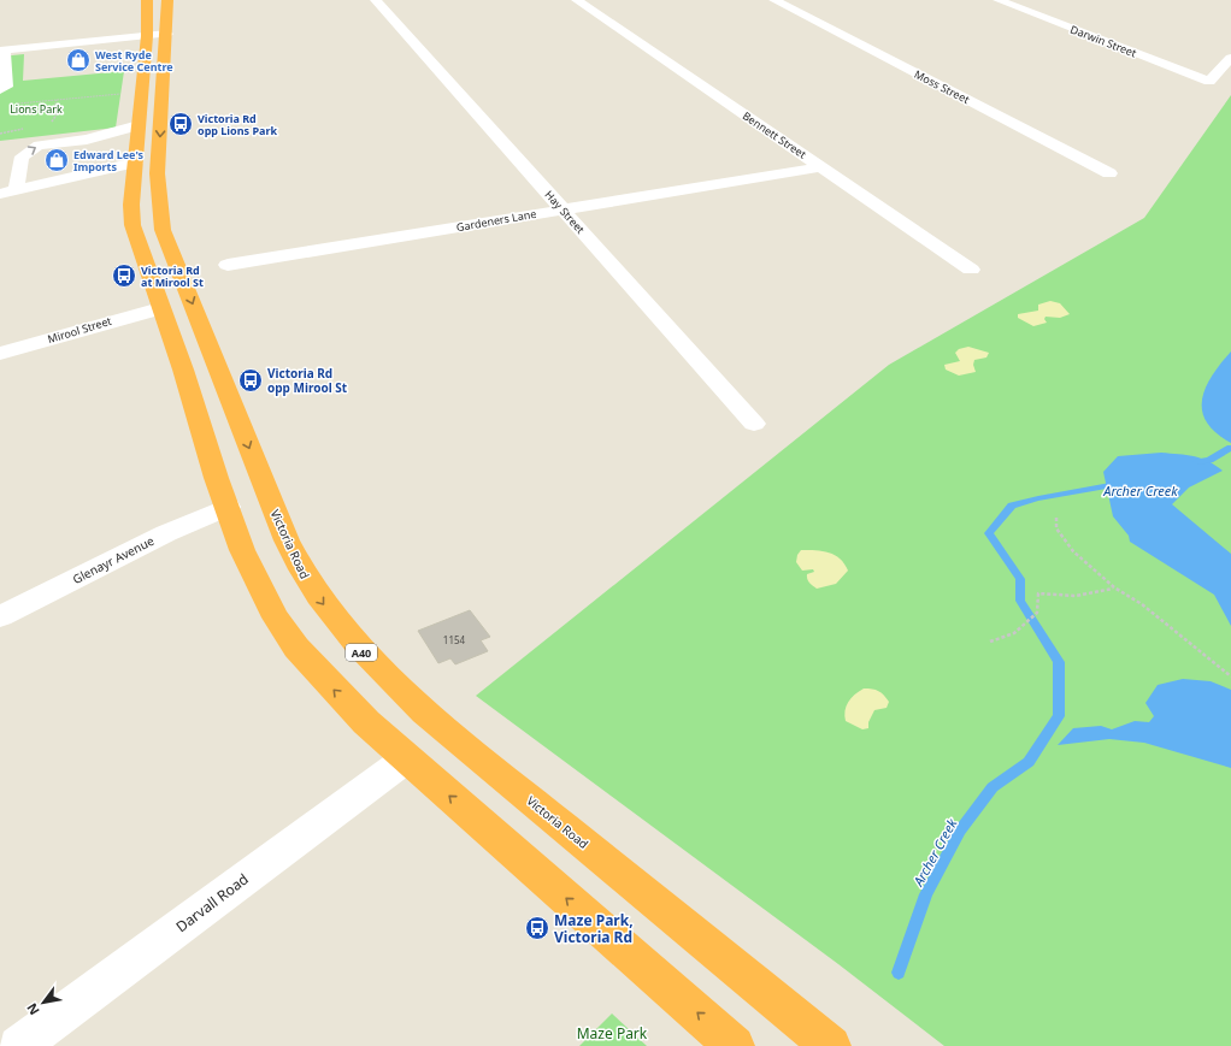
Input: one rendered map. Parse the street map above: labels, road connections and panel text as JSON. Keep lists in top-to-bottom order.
{
  "streets": {
    "highway": ["Victoria Road", "A40"],
    "street": [
      "Darwin Street",
      "Moss Street",
      "Bennett Street",
      "Hay Street",
      "Gardeners Lane",
      "Mirool Street",
      "Glenayr Avenue",
      "Darvall Road"
    ]
  },
  "crossings": [
    ["Bennett Street", "Gardeners Lane"],
    ["Hay Street", "Gardeners Lane"],
    ["Mirool Street", "Victoria Road"],
    ["Victoria Road", "Glenayr Avenue"],
    ["Victoria Road", "Darvall Road"]
  ],
  "water": ["Archer Creek"],
  "parks": ["Lions Park", "Maze Park"],
  "places": {
    "shop": ["West Ryde Service Centre", "Edward Lee's Imports"],
    "bus stop": [
      "Victoria Rd opp Lions Park",
      "Victoria Rd at Mirool St",
      "Victoria Rd opp Mirool St",
      "Maze Park, Victoria Rd"
    ]
  },
  "house_numbers": ["1154"],
  "north": "bottom left"
}
